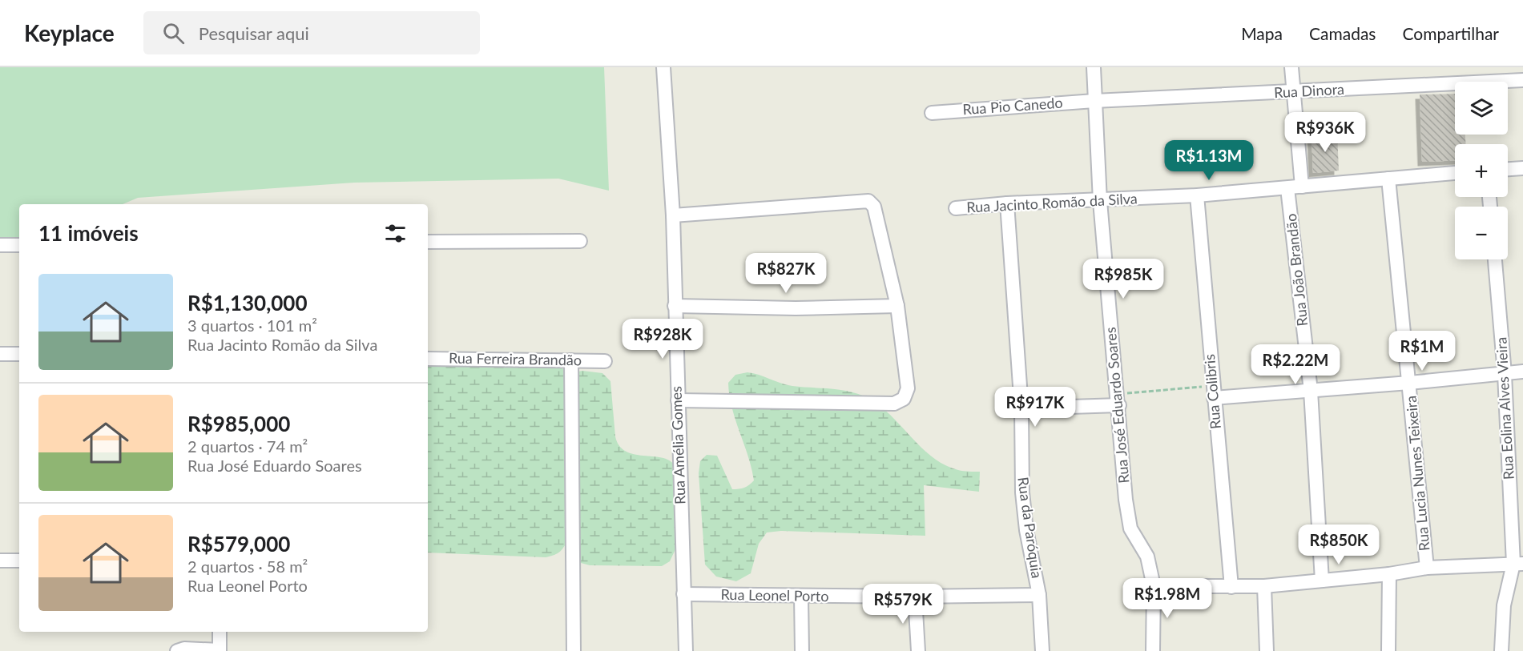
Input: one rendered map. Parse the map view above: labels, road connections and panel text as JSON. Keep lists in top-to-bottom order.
{
  "streets": {
    "street": [
      "Rua Dinora",
      "Rua Pio Canedo",
      "Rua Jacinto Romão da Silva",
      "Rua João Brandão",
      "Rua Ferreira Brandão",
      "Rua Colibris",
      "Rua José Eduardo Soares",
      "Rua Eolina Alves Vieira",
      "Rua Amélia Gomes",
      "Rua Lucia Nunes Teixeira",
      "Rua da Paróquia",
      "Rua Leonel Porto"
    ]
  },
  "crossings": [
    ["Rua Dinora", "Rua Pio Canedo"],
    ["Rua Dinora", "Rua José Eduardo Soares"],
    ["Rua Pio Canedo", "Rua José Eduardo Soares"],
    ["Rua Jacinto Romão da Silva", "Rua João Brandão"],
    ["Rua Jacinto Romão da Silva", "Rua Colibris"],
    ["Rua Jacinto Romão da Silva", "Rua José Eduardo Soares"],
    ["Rua Jacinto Romão da Silva", "Rua Lucia Nunes Teixeira"],
    ["Rua Jacinto Romão da Silva", "Rua da Paróquia"],
    ["Rua Amélia Gomes", "Rua Leonel Porto"],
    ["Rua da Paróquia", "Rua Leonel Porto"]
  ],
  "page": {
    "header": "Keyplace",
    "search": "Pesquisar aqui",
    "nav": ["Mapa", "Camadas", "Compartilhar"],
    "map_buttons": ["+", "−"],
    "price": [
      "R$936K",
      "R$1.13M",
      "R$827K",
      "R$985K",
      "R$928K",
      "R$1M",
      "R$2.22M",
      "R$917K",
      "R$850K",
      "R$1.98M",
      "R$579K"
    ],
    "heading": "11 imóveis",
    "list": [
      {
        "name": "R$1,130,000",
        "note": "3 quartos · 101 m² · Rua Jacinto Romão da Silva"
      },
      {
        "name": "R$985,000",
        "note": "2 quartos · 74 m² · Rua José Eduardo Soares"
      },
      {
        "name": "R$579,000",
        "note": "2 quartos · 58 m² · Rua Leonel Porto"
      }
    ]
  }
}
